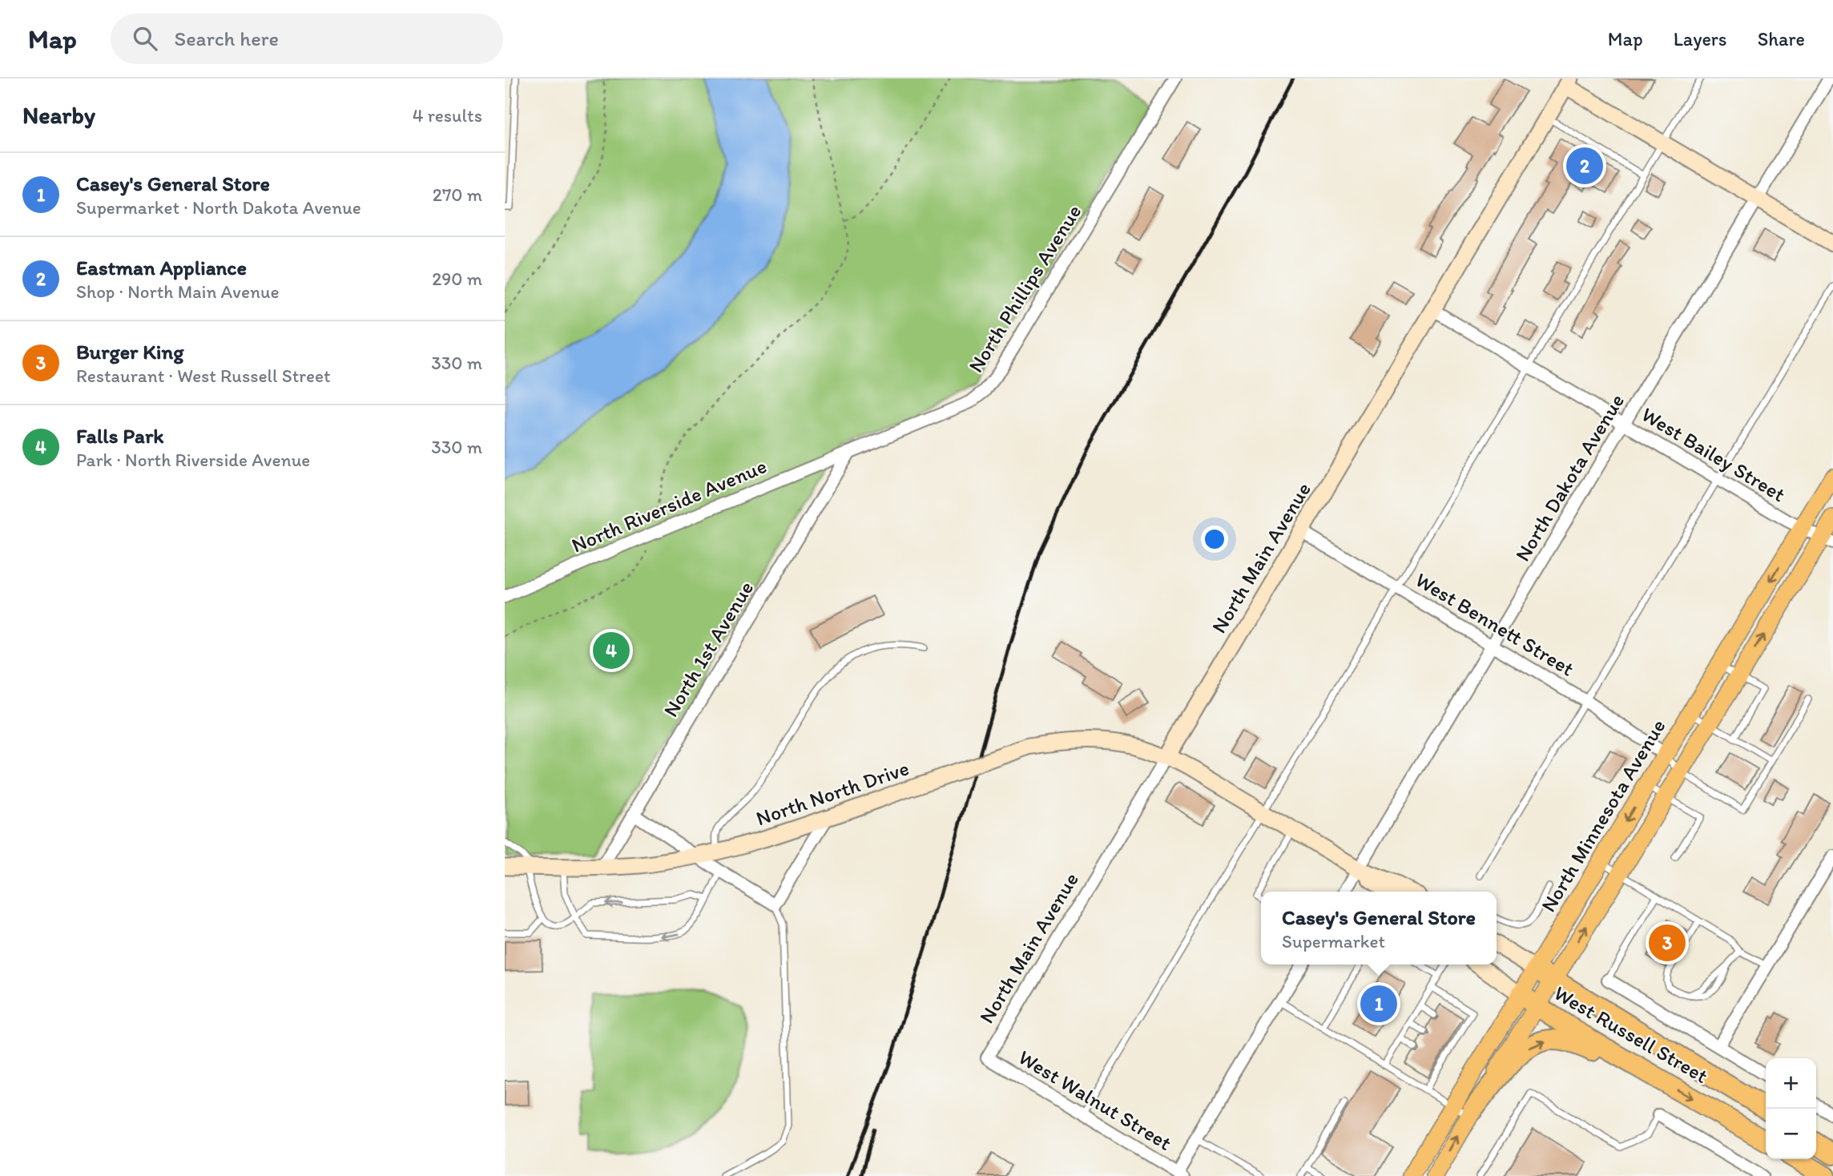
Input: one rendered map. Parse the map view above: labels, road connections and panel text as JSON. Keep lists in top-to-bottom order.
{
  "streets": {
    "highway": ["West Russell Street"],
    "main road": ["North Main Avenue", "North North Drive", "North Minnesota Avenue"],
    "street": [
      "North Phillips Avenue",
      "West Bailey Street",
      "North Dakota Avenue",
      "North Riverside Avenue",
      "West Bennett Street",
      "North 1st Avenue",
      "West Walnut Street"
    ]
  },
  "crossings": [
    ["North Phillips Avenue", "North Riverside Avenue"],
    ["North Phillips Avenue", "North 1st Avenue"],
    ["West Bailey Street", "North Dakota Avenue"],
    ["West Bailey Street", "North Main Avenue"],
    ["West Bailey Street", "North Minnesota Avenue"],
    ["North Dakota Avenue", "West Bennett Street"],
    ["North Riverside Avenue", "North 1st Avenue"],
    ["North Main Avenue", "West Bennett Street"],
    ["North Main Avenue", "North North Drive"],
    ["North Main Avenue", "West Walnut Street"],
    ["West Bennett Street", "North Minnesota Avenue"],
    ["North 1st Avenue", "North North Drive"],
    ["North Minnesota Avenue", "West Russell Street"]
  ],
  "page": {
    "header": "Map",
    "search": "Search here",
    "nav": ["Map", "Layers", "Share"],
    "heading": ["Nearby", "4 results"],
    "pins": [
      "2",
      "4",
      "3",
      "1"
    ],
    "list": [
      {
        "mark": "1",
        "name": "Casey's General Store",
        "note": "Supermarket · North Dakota Avenue",
        "value": "270 m"
      },
      {
        "mark": "2",
        "name": "Eastman Appliance",
        "note": "Shop · North Main Avenue",
        "value": "290 m"
      },
      {
        "mark": "3",
        "name": "Burger King",
        "note": "Restaurant · West Russell Street",
        "value": "330 m"
      },
      {
        "mark": "4",
        "name": "Falls Park",
        "note": "Park · North Riverside Avenue",
        "value": "330 m"
      }
    ],
    "popup": ["Casey's General Store", "Supermarket"],
    "map_buttons": ["+", "−"]
  }
}
